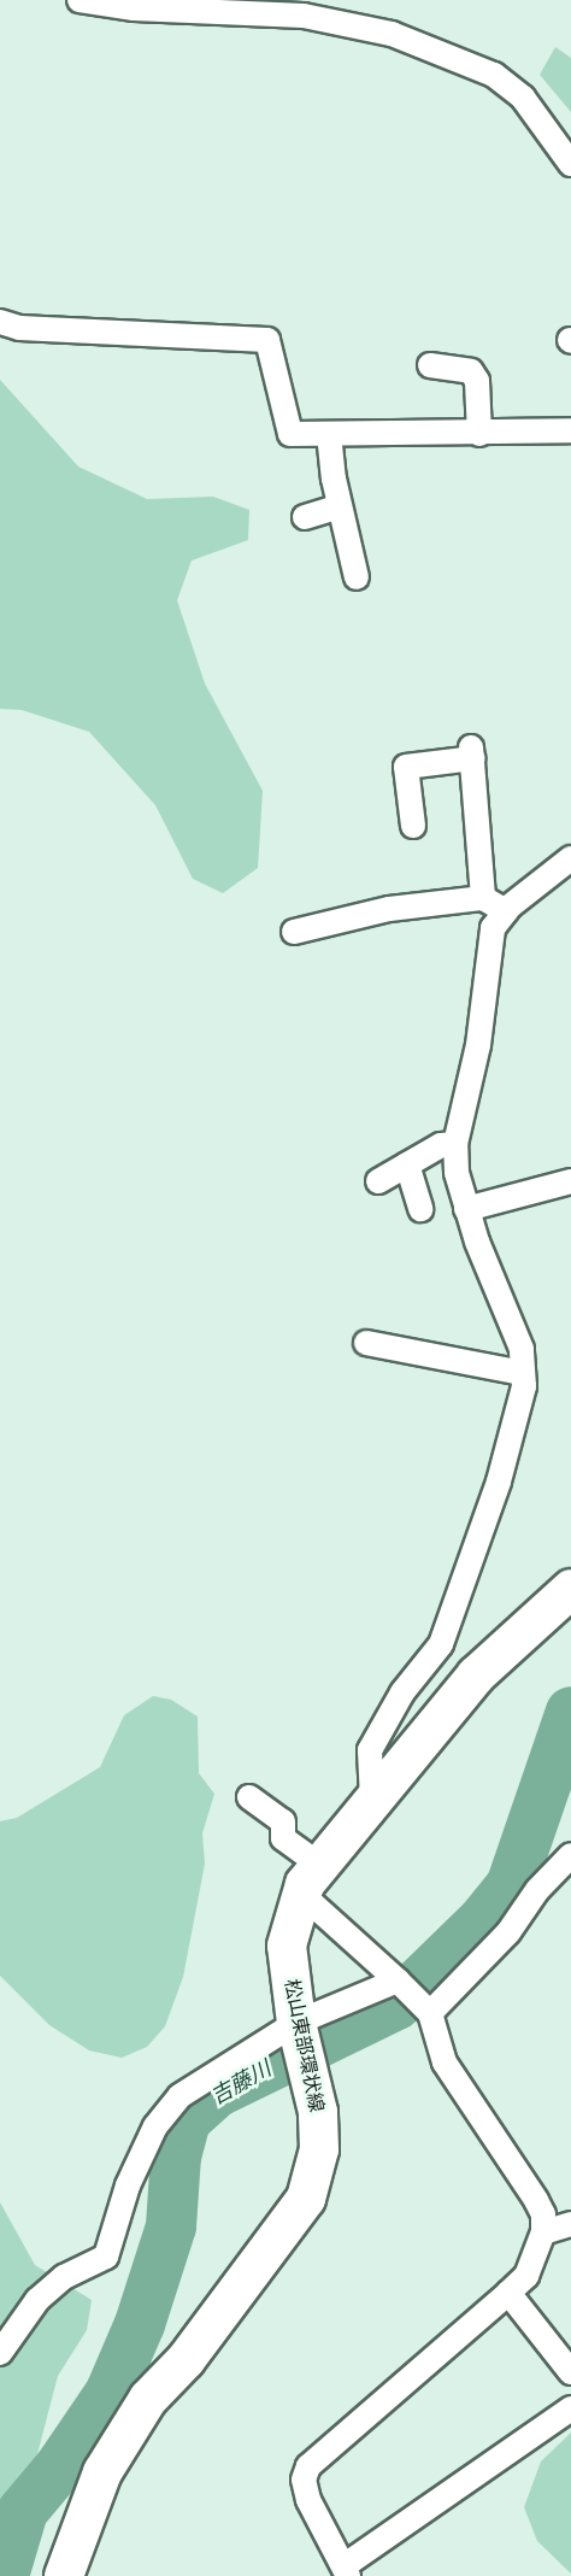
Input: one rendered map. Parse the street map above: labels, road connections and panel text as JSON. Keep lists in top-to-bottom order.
{
  "streets": {
    "main road": ["松山東部環状線"]
  },
  "water": ["吉藤川"]
}
